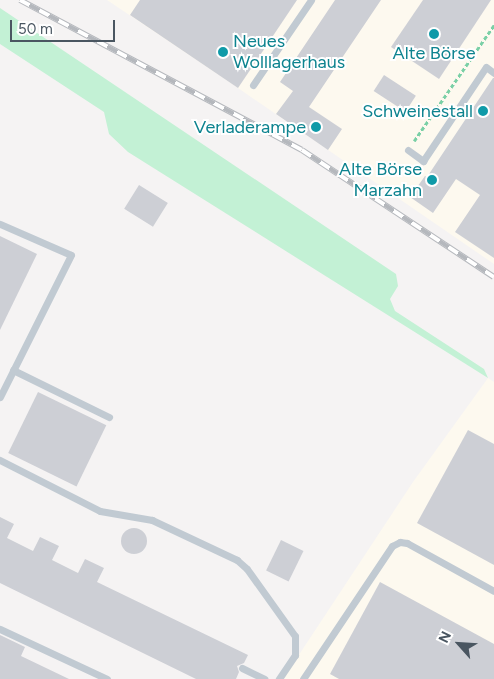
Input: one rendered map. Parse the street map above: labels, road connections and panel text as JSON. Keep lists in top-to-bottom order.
{
  "places": [
    "Alte Börse",
    "Neues Wolllagerhaus",
    "Schweinestall",
    "Verladerampe",
    "Alte Börse Marzahn"
  ],
  "scale_bar": "50 m",
  "north": "top left"
}
